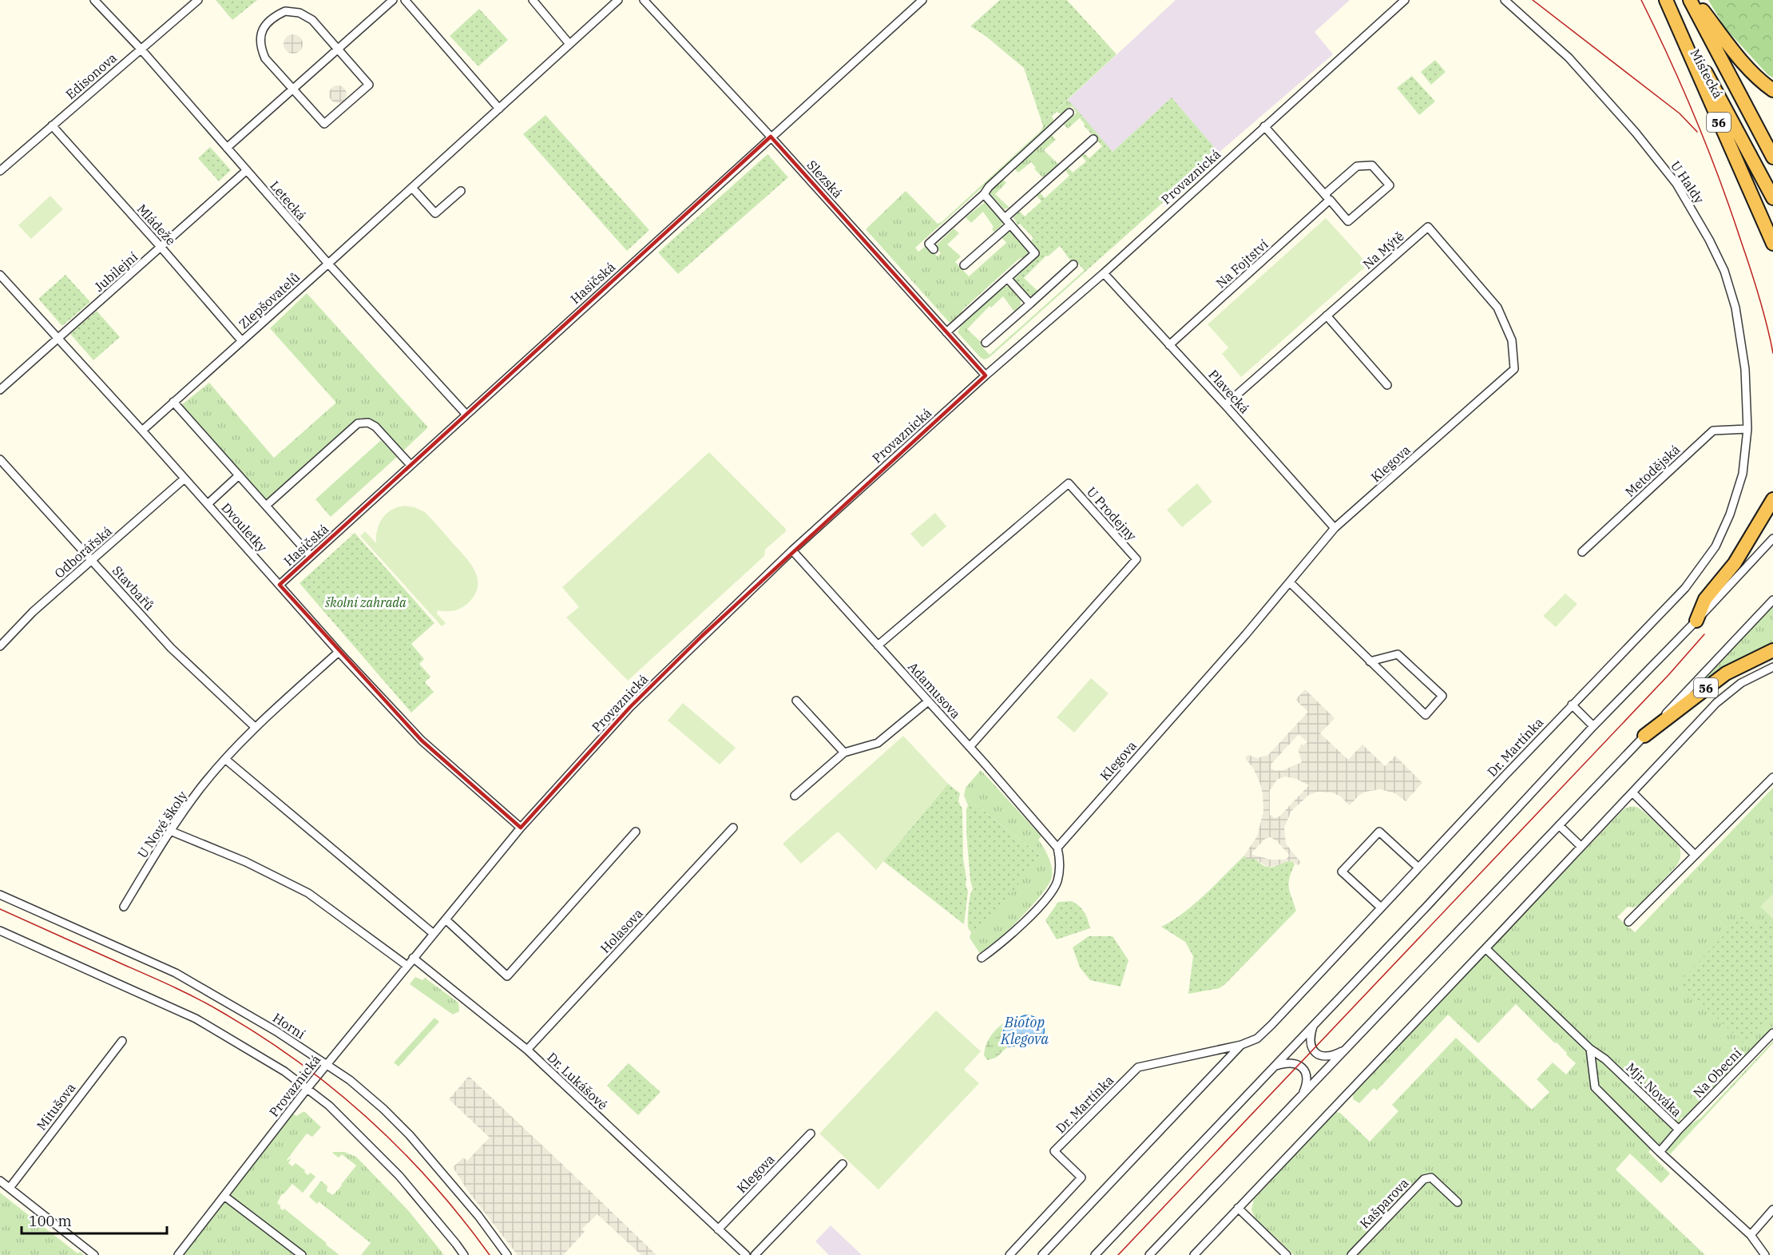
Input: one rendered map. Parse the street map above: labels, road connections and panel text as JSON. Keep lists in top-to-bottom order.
{
  "streets": {
    "highway": ["Místecká", "56"],
    "street": [
      "Edisonova",
      "Provaznická",
      "Slezská",
      "U Haldy",
      "Letecká",
      "Mládeže",
      "Na Mýtě",
      "Na Fojtství",
      "Jubilejní",
      "Hasičská",
      "Zlepšovatelů",
      "Plavecká",
      "Klegova",
      "Metodějská",
      "U Prodejny",
      "Dvouletky",
      "Odborářská",
      "Stavbařů",
      "Adamusova",
      "Dr. Martínka",
      "U Nové školy",
      "Holasova",
      "Horní",
      "Na Obecní",
      "Dr. Lukášové",
      "Mjr. Nováka",
      "Mitušova",
      "Kašparova"
    ]
  },
  "crossings": [
    ["Místecká", "56"],
    ["Edisonova", "Letecká"],
    ["Edisonova", "Mládeže"],
    ["Provaznická", "Slezská"],
    ["Provaznická", "Plavecká"],
    ["Provaznická", "Dvouletky"],
    ["Provaznická", "Adamusova"],
    ["Provaznická", "Horní"],
    ["Provaznická", "Dr. Lukášové"],
    ["Slezská", "Hasičská"],
    ["U Haldy", "Metodějská"],
    ["U Haldy", "Dr. Martínka"],
    ["Letecká", "Jubilejní"],
    ["Letecká", "Hasičská"],
    ["Letecká", "Zlepšovatelů"],
    ["Mládeže", "Jubilejní"],
    ["Mládeže", "Zlepšovatelů"],
    ["Na Mýtě", "Plavecká"],
    ["Na Mýtě", "Klegova"],
    ["Na Fojtství", "Plavecká"],
    ["Jubilejní", "Dvouletky"],
    ["Hasičská", "Dvouletky"],
    ["Zlepšovatelů", "Dvouletky"],
    ["Plavecká", "Klegova"],
    ["Klegova", "Adamusova"],
    ["Klegova", "Dr. Lukášové"],
    ["Metodějská", "Dr. Martínka"],
    ["U Prodejny", "Adamusova"],
    ["Dvouletky", "Odborářská"],
    ["Dvouletky", "U Nové školy"],
    ["Odborářská", "Stavbařů"],
    ["Stavbařů", "U Nové školy"],
    ["Holasova", "Dr. Lukášové"],
    ["Na Obecní", "Mjr. Nováka"]
  ],
  "water": ["Biotop Klegova"],
  "parks": ["školní zahrada"],
  "scale_bar": "100 m"
}
